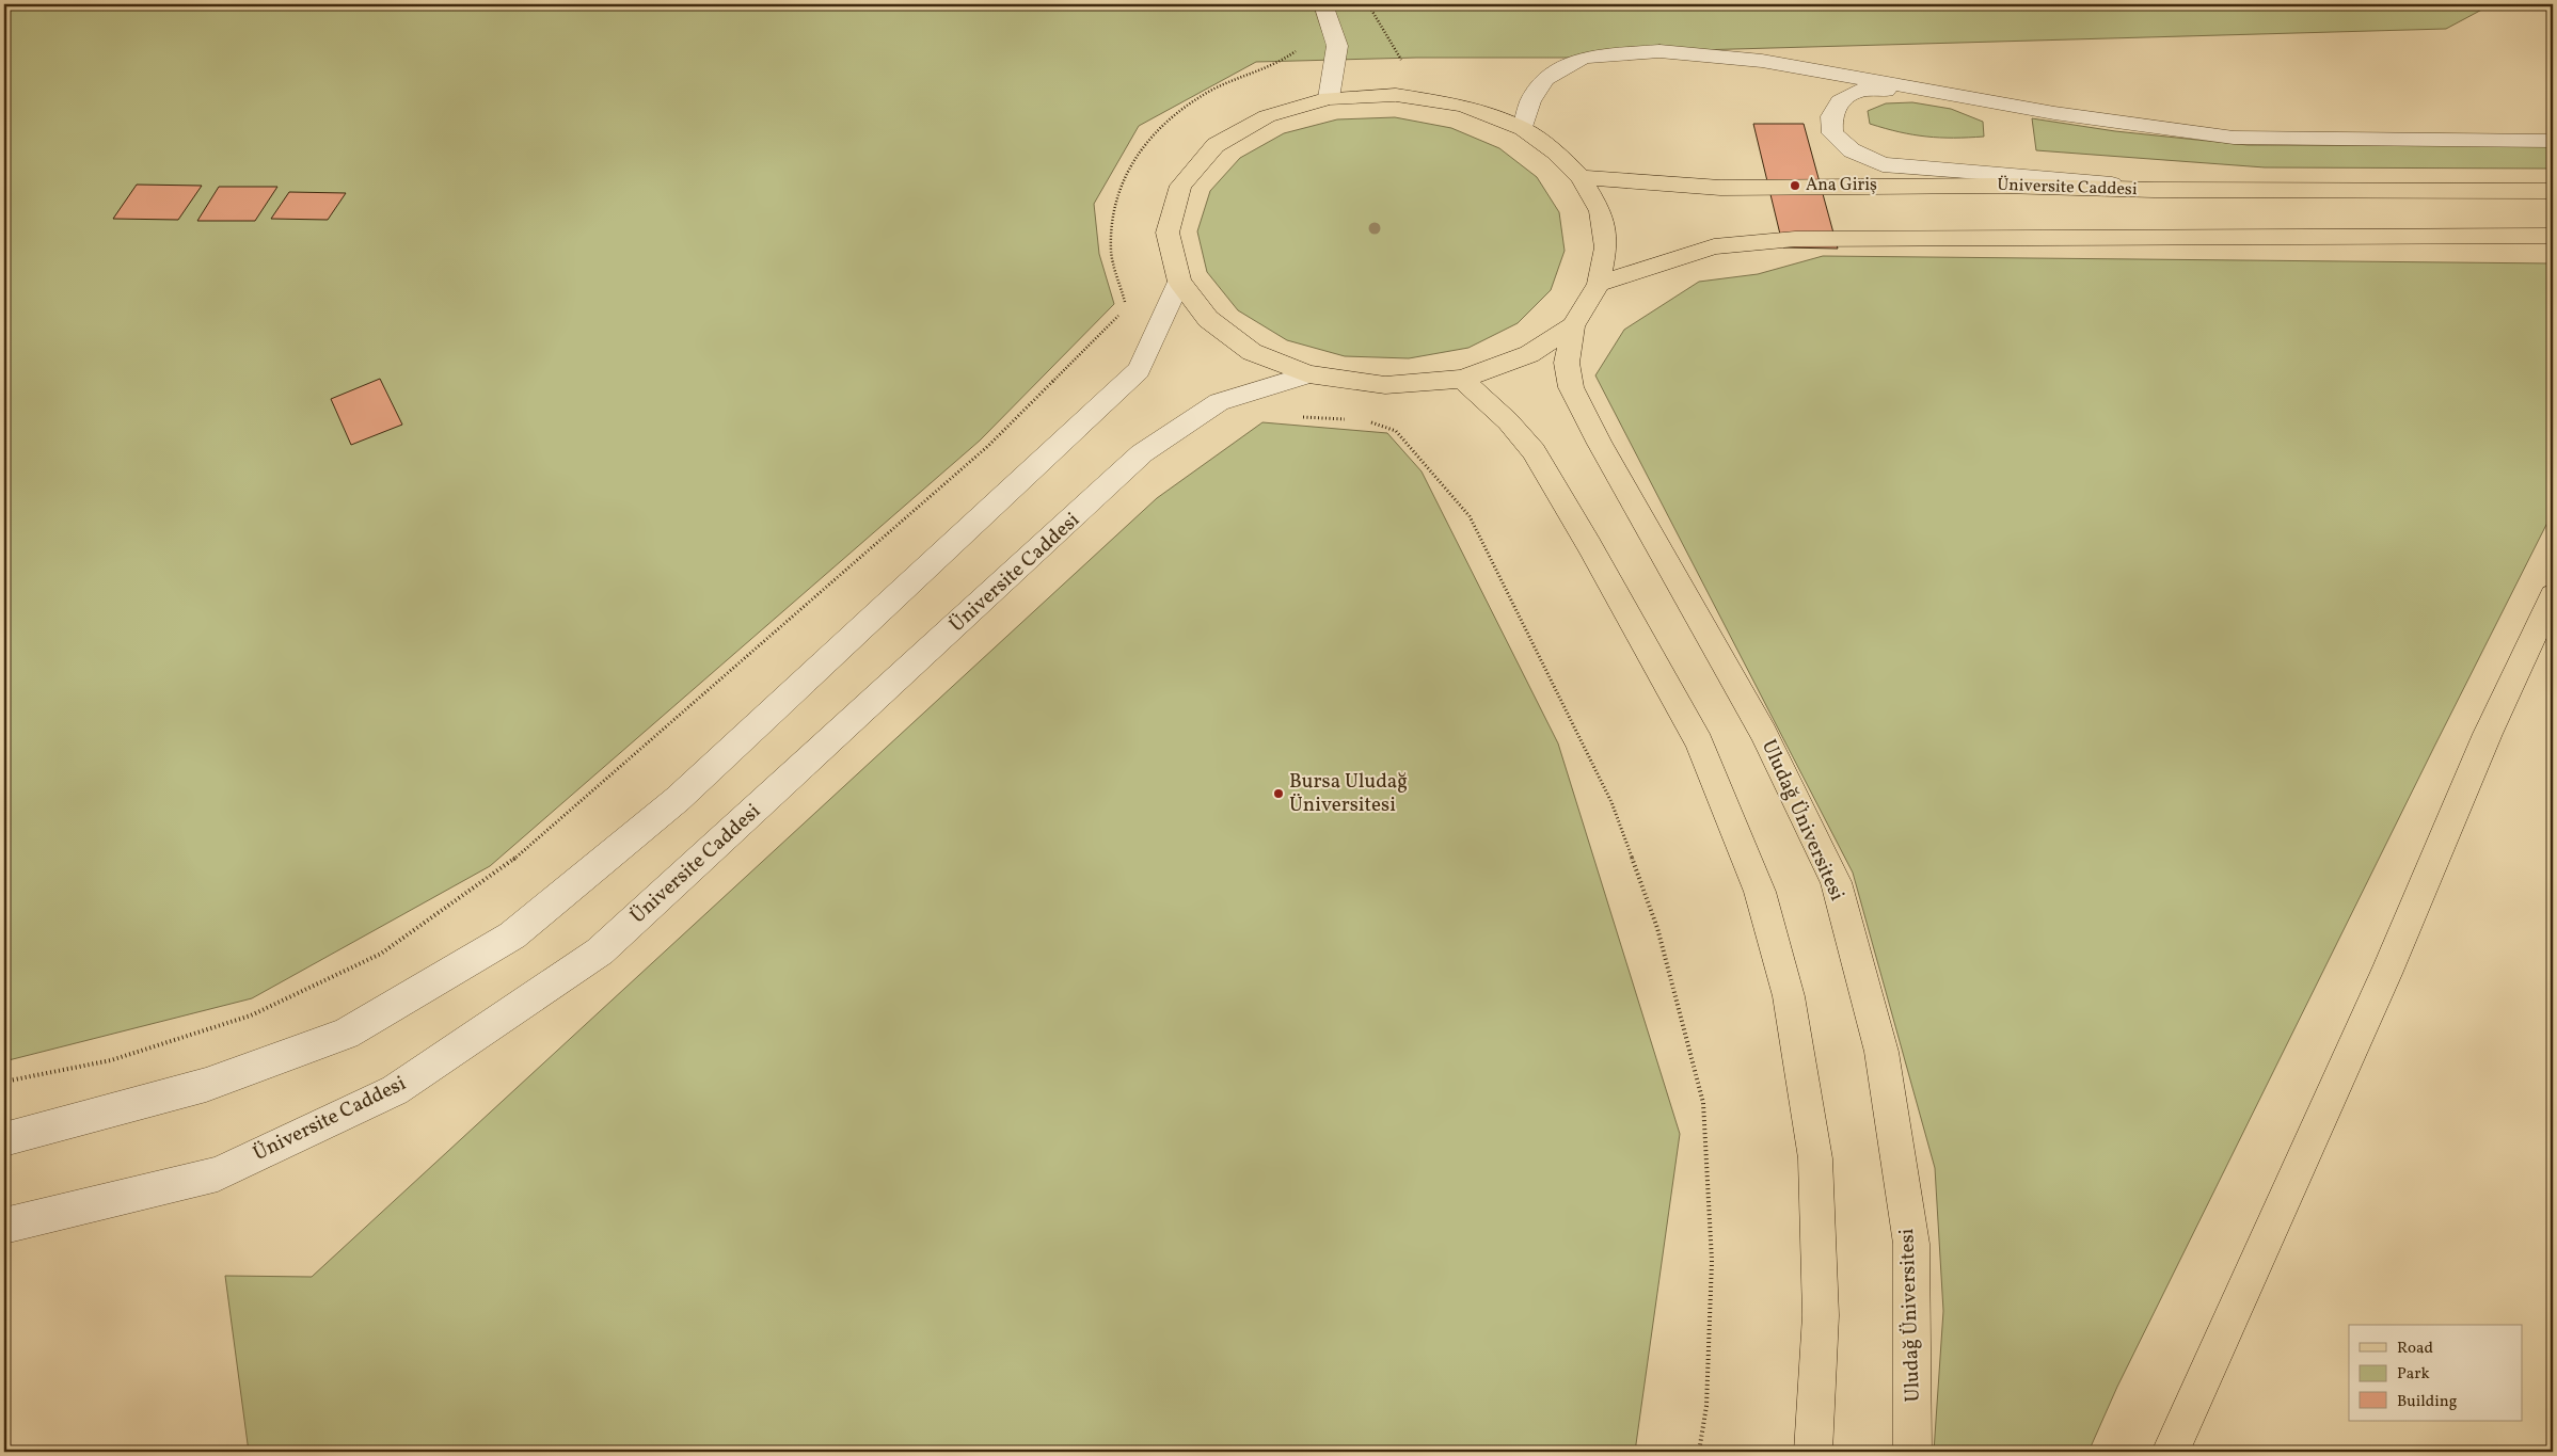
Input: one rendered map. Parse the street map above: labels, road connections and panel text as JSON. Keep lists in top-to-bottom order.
{
  "streets": {
    "main road": ["Üniversite Caddesi", "Uludağ Üniversitesi"]
  },
  "places": ["Ana Giriş", "Bursa Uludağ Üniversitesi"],
  "legend": ["Road", "Park", "Building"]
}
